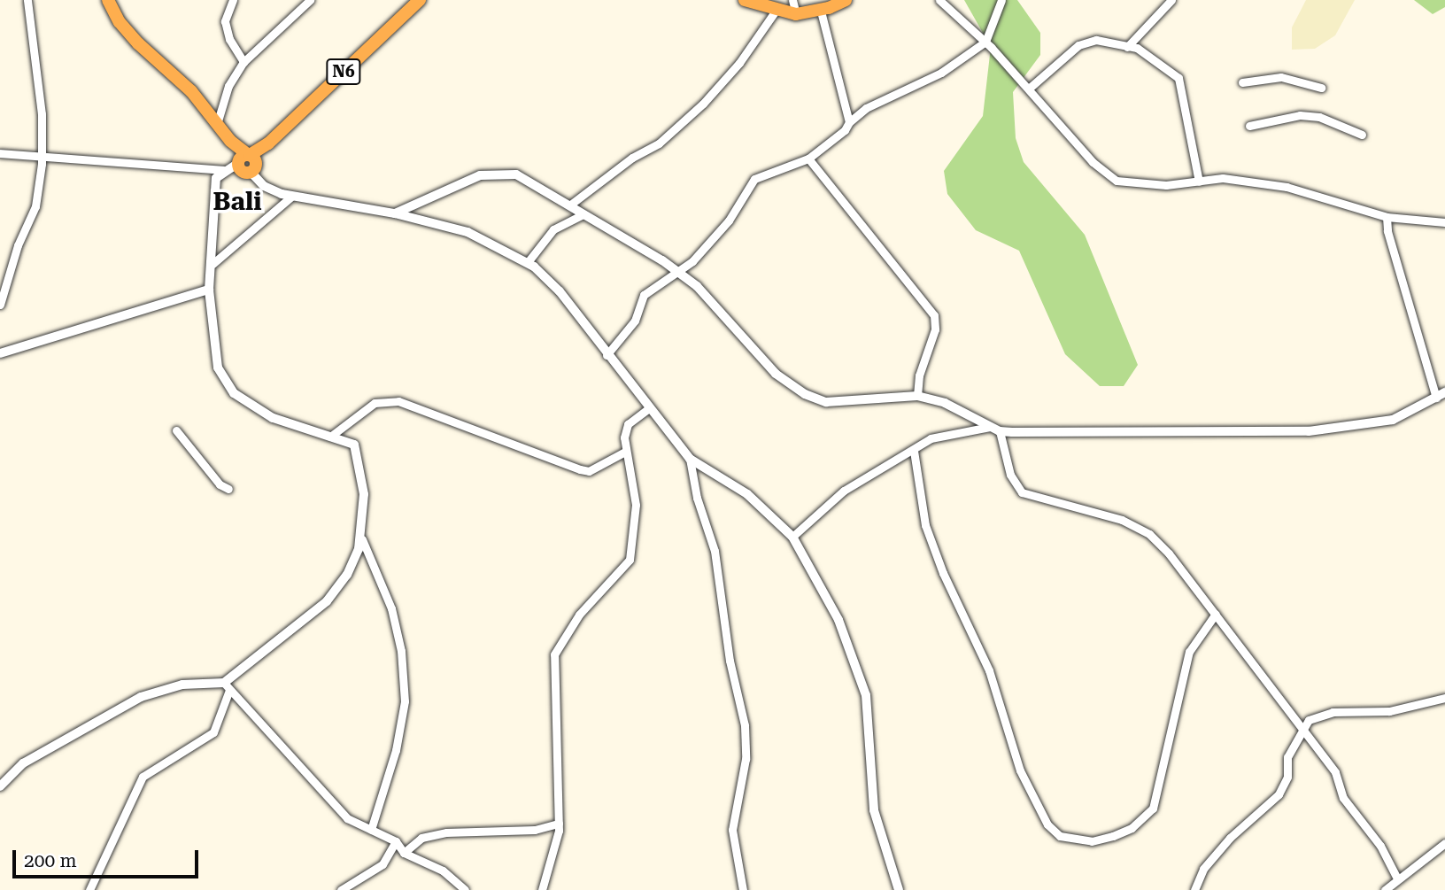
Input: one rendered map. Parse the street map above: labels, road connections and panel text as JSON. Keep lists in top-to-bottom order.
{
  "streets": {
    "highway": ["N6"]
  },
  "districts": ["Bali"],
  "scale_bar": "200 m"
}
